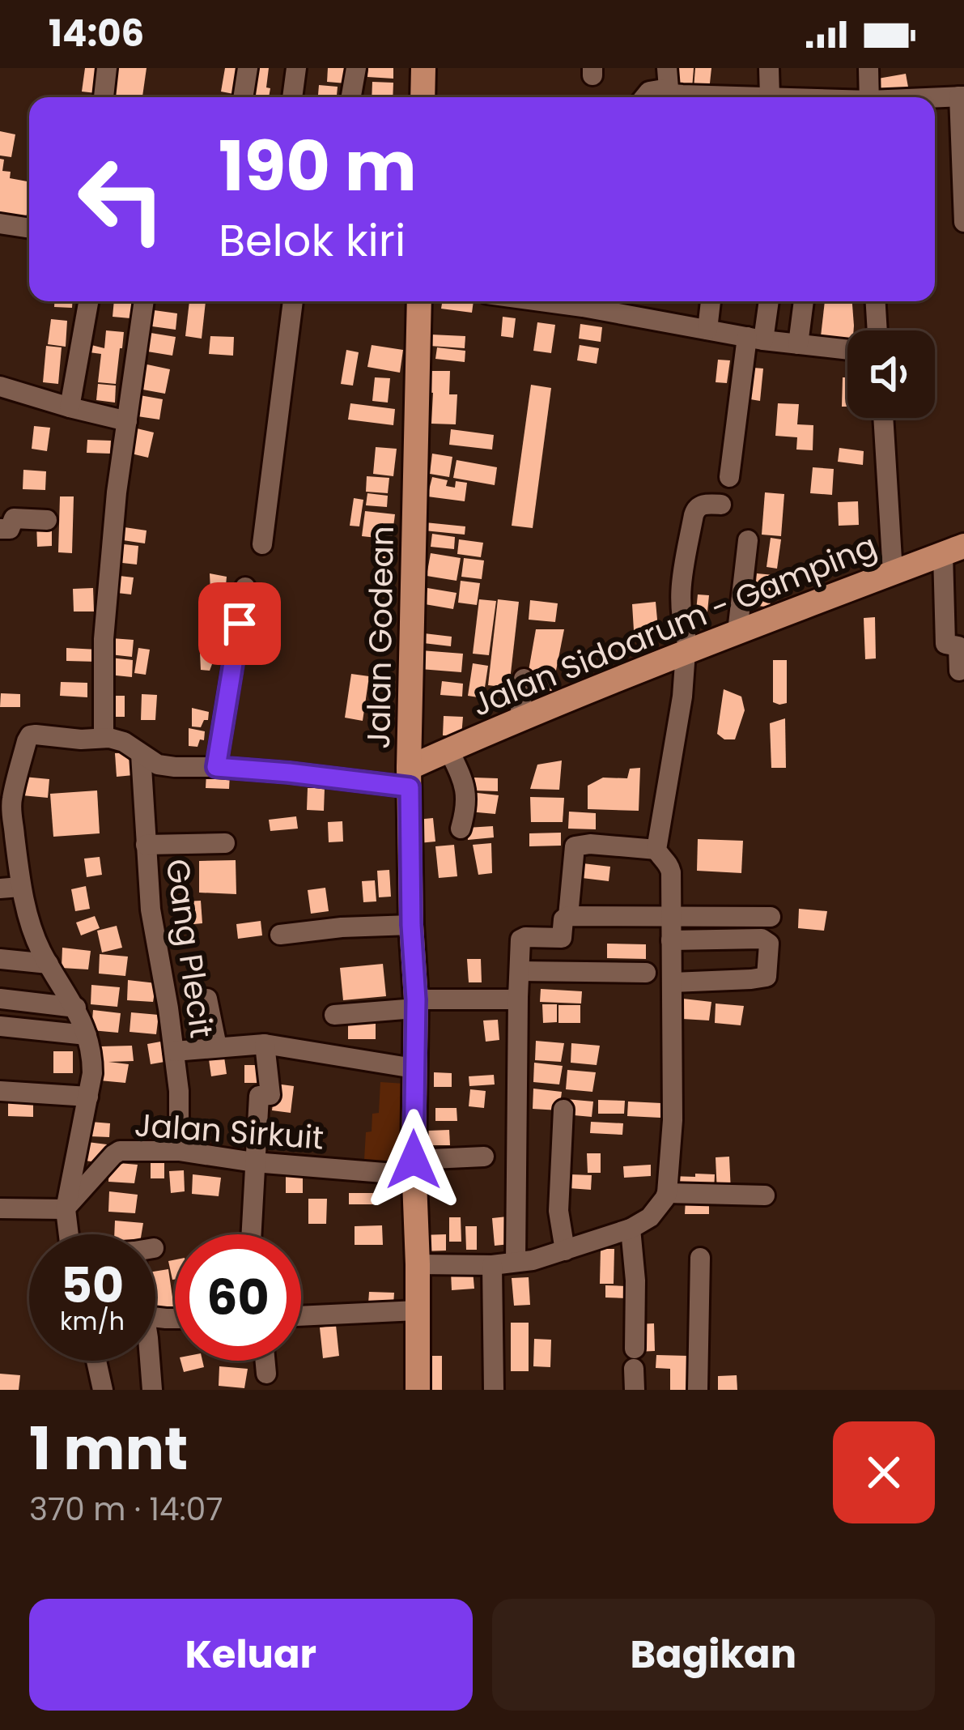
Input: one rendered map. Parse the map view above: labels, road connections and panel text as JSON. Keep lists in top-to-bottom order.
{
  "streets": {
    "main road": ["Jalan Sidoarum - Gamping", "Jalan Godean"],
    "street": ["Gang Plecit", "Jalan Sirkuit"]
  },
  "crossings": [
    ["Jalan Sidoarum - Gamping", "Jalan Godean"],
    ["Jalan Godean", "Jalan Sirkuit"],
    ["Gang Plecit", "Jalan Sirkuit"]
  ],
  "page": {
    "status": "14:06",
    "turn": ["190 m", "Belok kiri"],
    "speed": "50 km/h",
    "limit": "60",
    "heading": ["1 mnt", "370 m · 14:07"],
    "buttons": ["Keluar", "Bagikan"]
  }
}
